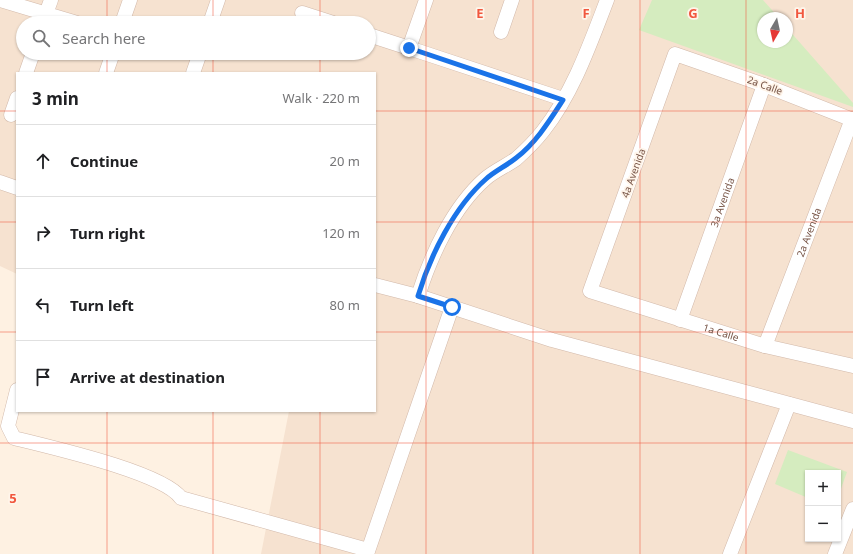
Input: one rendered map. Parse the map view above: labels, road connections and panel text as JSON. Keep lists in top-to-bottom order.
{
  "streets": {
    "street": [
      "2a Calle",
      "4a Avenida",
      "3a Avenida",
      "2a Avenida",
      "1a Calle"
    ]
  },
  "crossings": [
    ["2a Calle", "4a Avenida"],
    ["2a Calle", "3a Avenida"],
    ["2a Calle", "2a Avenida"],
    ["4a Avenida", "1a Calle"],
    ["3a Avenida", "1a Calle"],
    ["2a Avenida", "1a Calle"]
  ],
  "north": "bottom",
  "page": {
    "search": "Search here",
    "heading": ["3 min", "Walk · 220 m"],
    "list": [
      ["Continue", "20 m"],
      ["Turn right", "120 m"],
      ["Turn left", "80 m"],
      "Arrive at destination"
    ],
    "map_buttons": ["+", "−"]
  },
  "grid": {
    "columns": [
      "E",
      "F",
      "G",
      "H"
    ],
    "rows": ["5"]
  }
}
